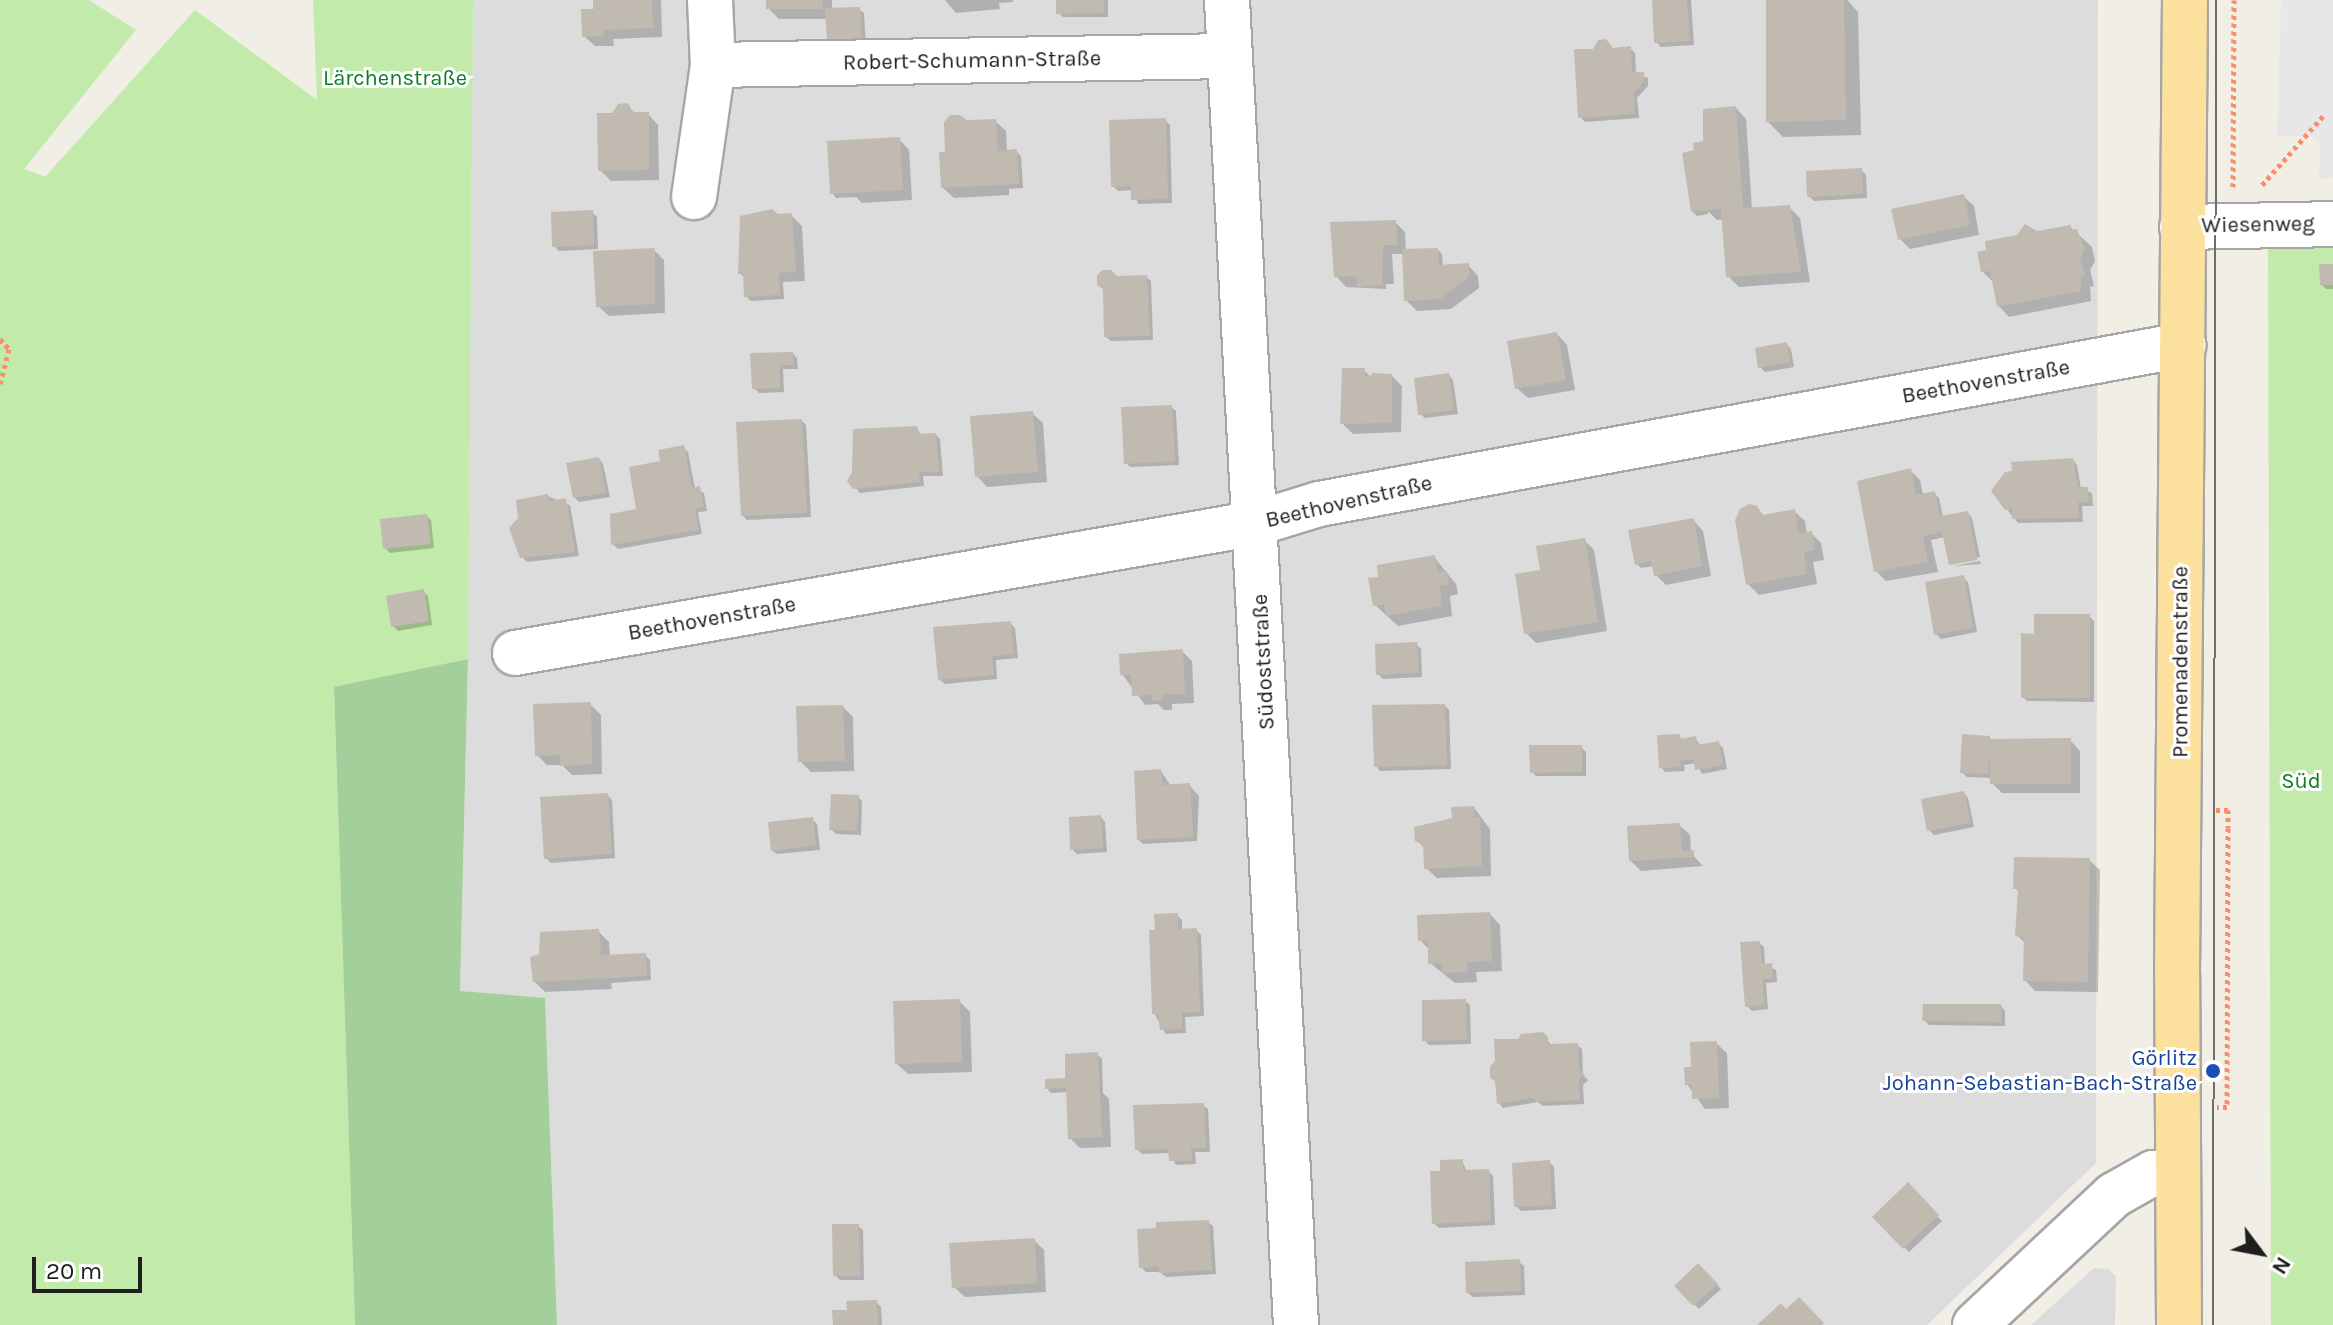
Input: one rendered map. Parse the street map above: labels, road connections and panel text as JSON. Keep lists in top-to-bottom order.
{
  "streets": {
    "main road": ["Promenadenstraße"],
    "street": [
      "Robert-Schumann-Straße",
      "Wiesenweg",
      "Beethovenstraße",
      "Südoststraße"
    ]
  },
  "crossings": [
    ["Robert-Schumann-Straße", "Südoststraße"],
    ["Wiesenweg", "Promenadenstraße"],
    ["Beethovenstraße", "Südoststraße"],
    ["Beethovenstraße", "Promenadenstraße"]
  ],
  "parks": ["Lärchenstraße", "Süd"],
  "places": ["Görlitz Johann-Sebastian-Bach-Straße"],
  "scale_bar": "20 m",
  "north": "bottom right"
}
